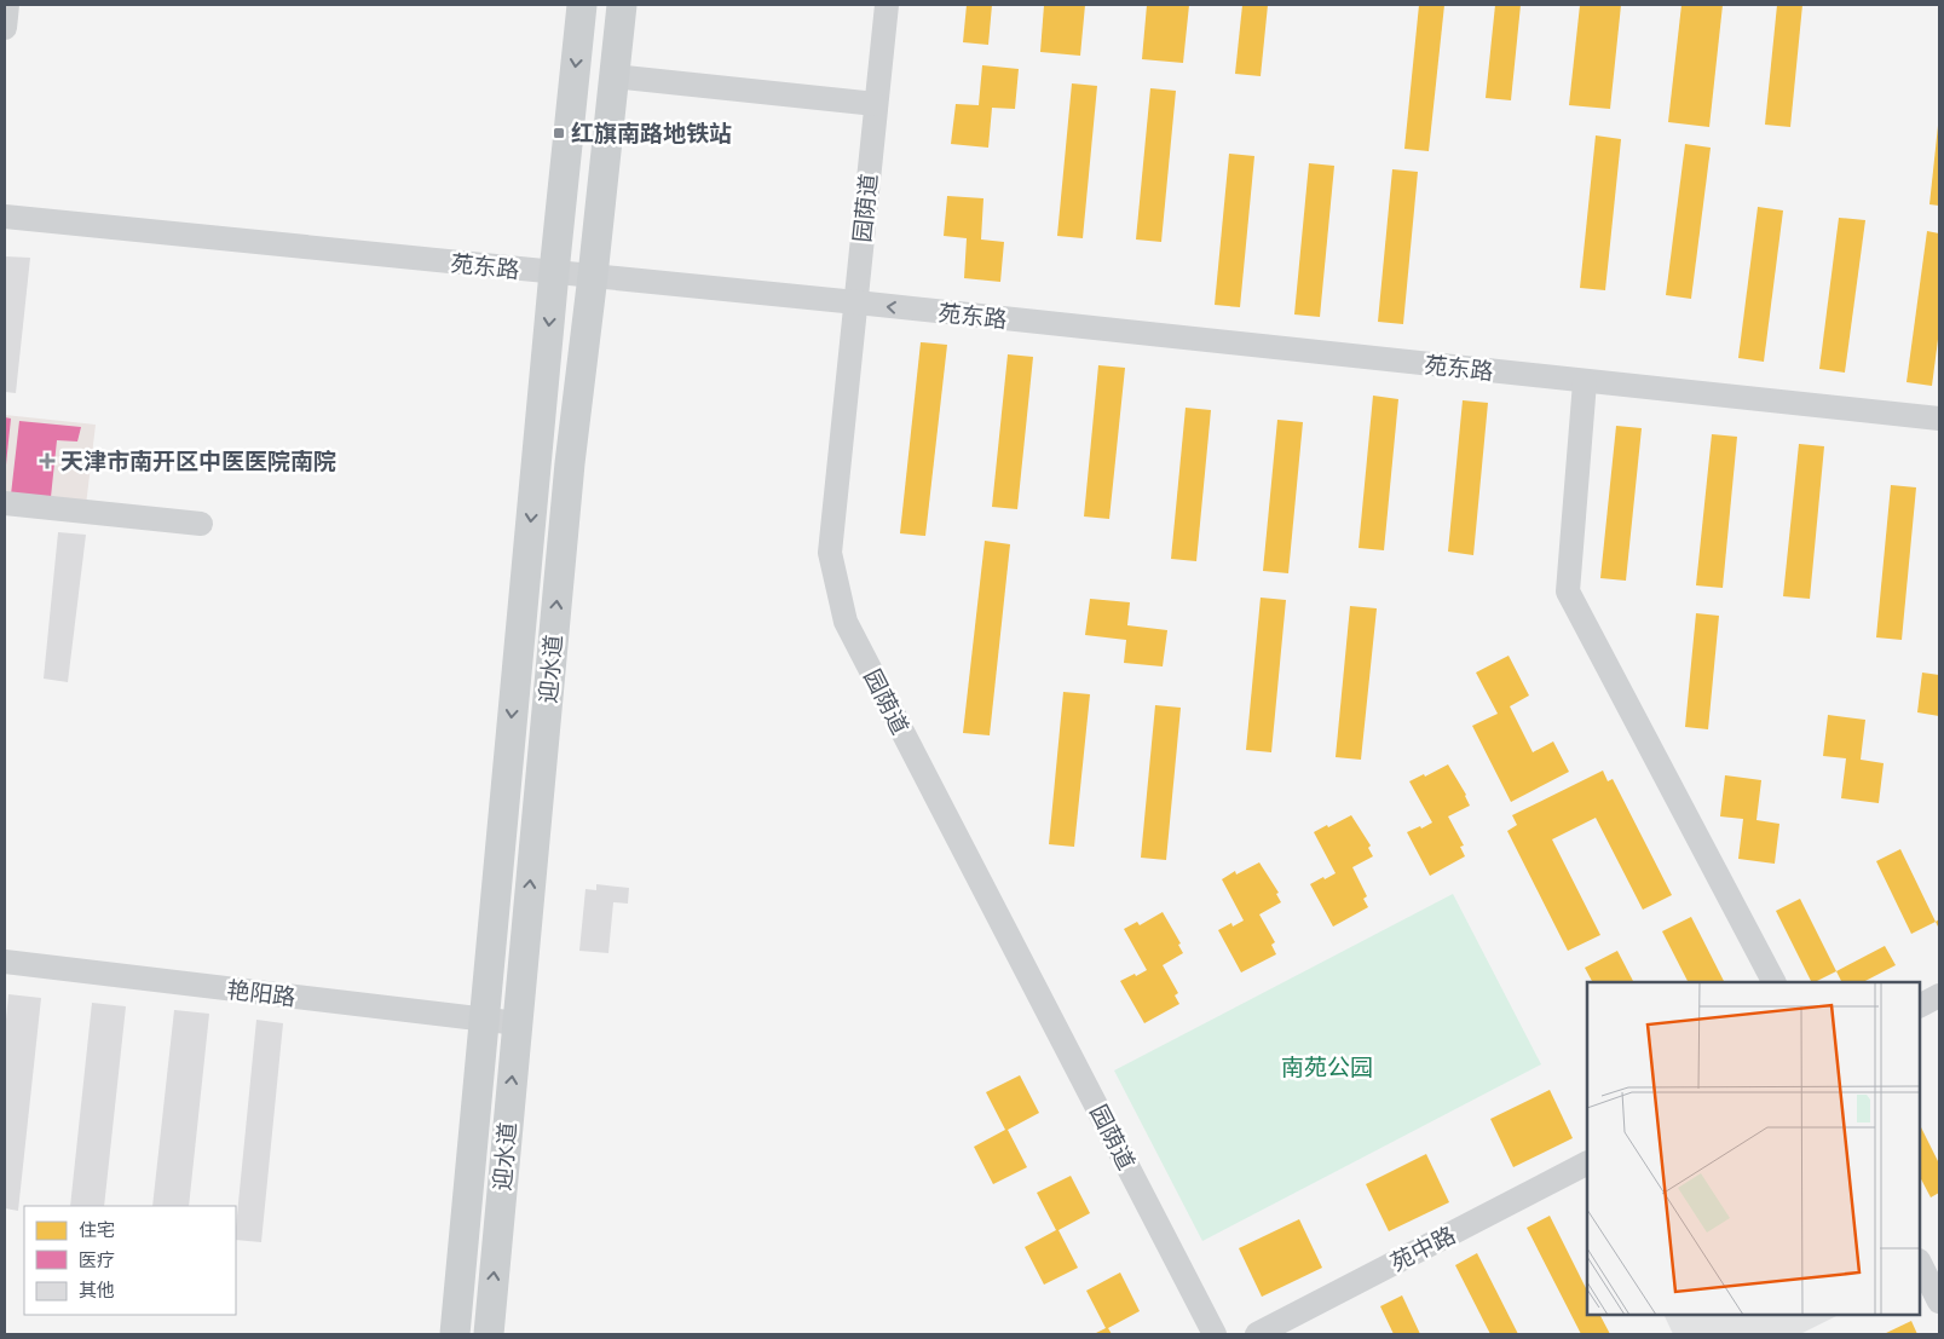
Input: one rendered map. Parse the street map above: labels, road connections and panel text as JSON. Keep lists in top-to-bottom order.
{
  "streets": {
    "main road": ["迎水道"],
    "street": [
      "园荫道",
      "苑东路",
      "艳阳路",
      "苑中路"
    ]
  },
  "crossings": [
    ["园荫道", "苑东路"],
    ["苑东路", "迎水道"],
    ["迎水道", "艳阳路"]
  ],
  "parks": ["南苑公园"],
  "places": {
    "transit": ["红旗南路地铁站"],
    "health": ["天津市南开区中医医院南院"]
  },
  "legend": ["住宅", "医疗", "其他"]
}
